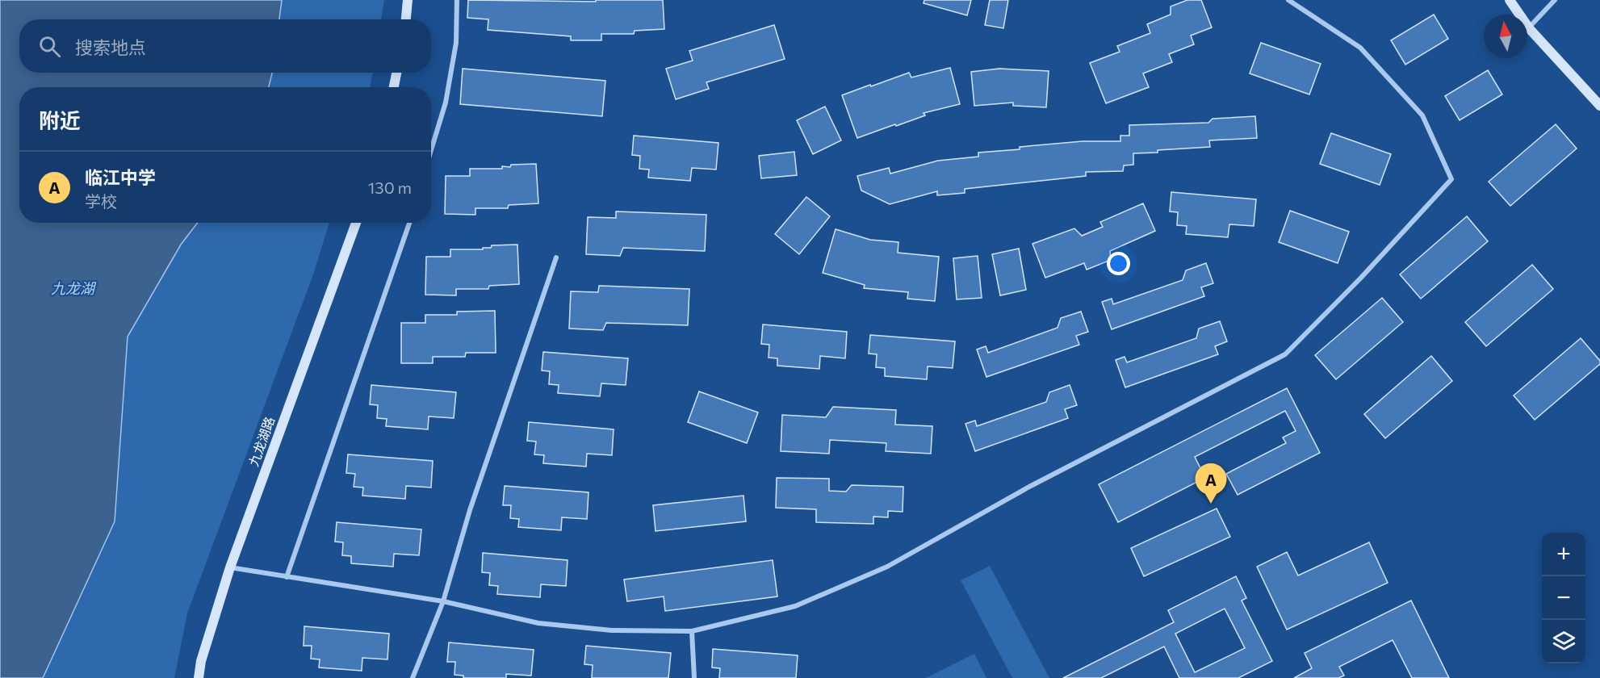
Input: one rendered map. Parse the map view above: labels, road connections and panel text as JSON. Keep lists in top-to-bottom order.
{
  "streets": {
    "street": ["九龙湖路"]
  },
  "water": ["九龙湖"],
  "north": "top",
  "page": {
    "search": "搜索地点",
    "heading": "附近",
    "list": [
      {
        "mark": "A",
        "name": "临江中学",
        "note": "学校",
        "value": "130 m"
      }
    ],
    "pins": "A",
    "map_buttons": ["+", "−"]
  }
}
